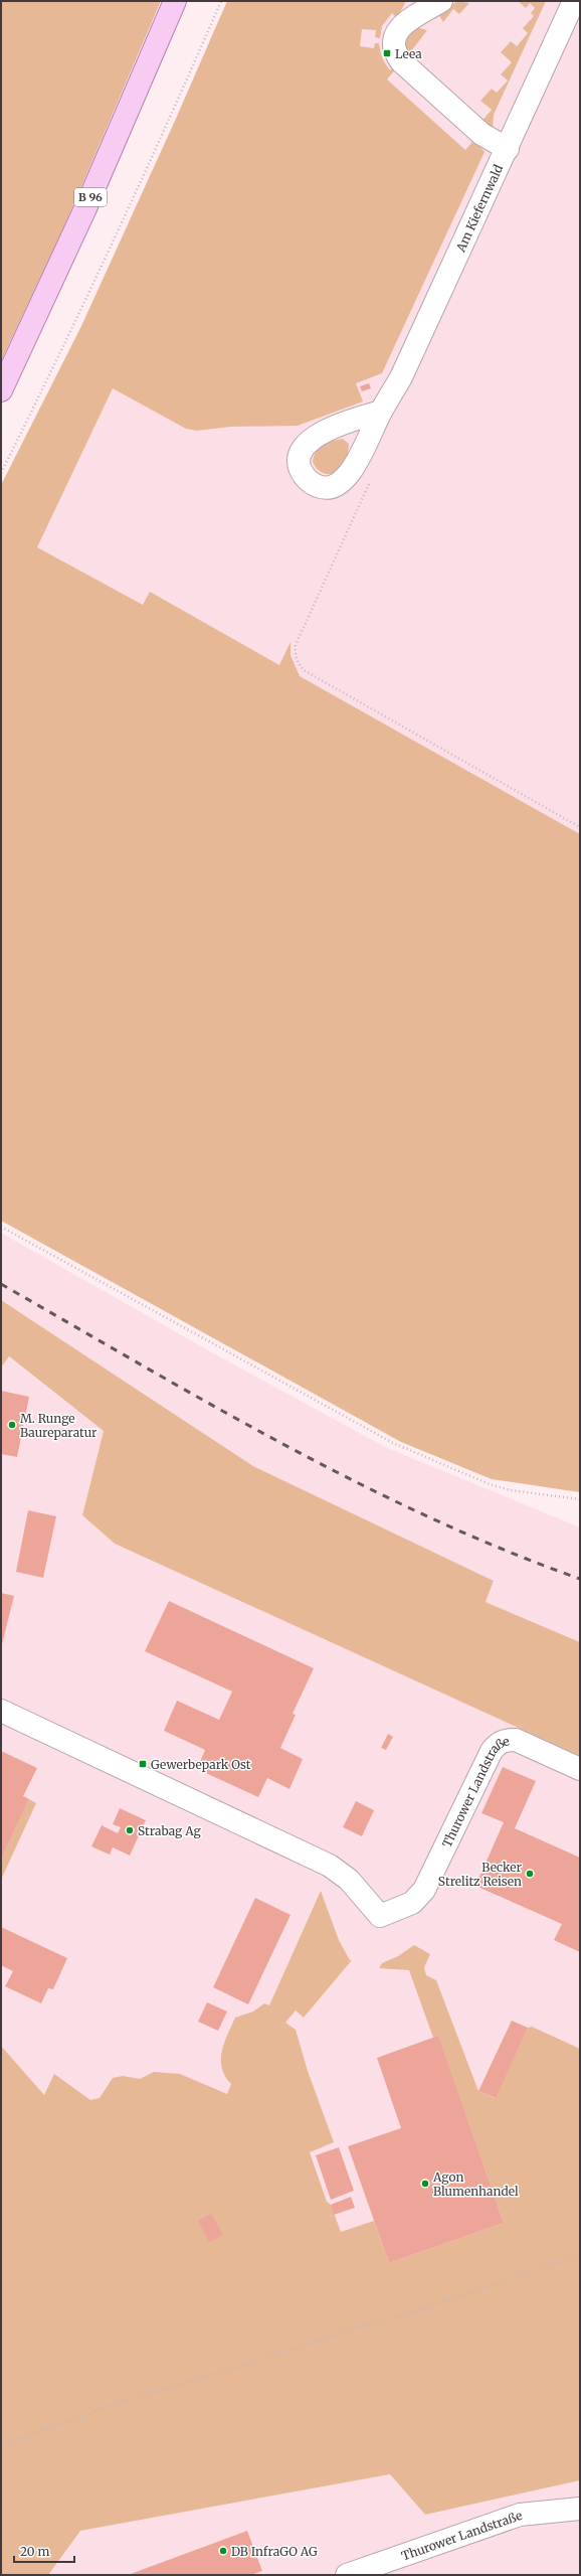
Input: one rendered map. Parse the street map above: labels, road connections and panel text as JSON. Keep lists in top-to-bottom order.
{
  "streets": {
    "main road": ["B 96"],
    "street": ["Am Kiefernwald", "Thurower Landstraße"]
  },
  "places": {
    "transit": ["Leea", "Gewerbepark Ost"],
    "other": [
      "M. Runge Baureparatur",
      "Strabag Ag",
      "Becker Strelitz Reisen",
      "Agon Blumenhandel",
      "DB InfraGO AG"
    ]
  },
  "scale_bar": "20 m"
}
